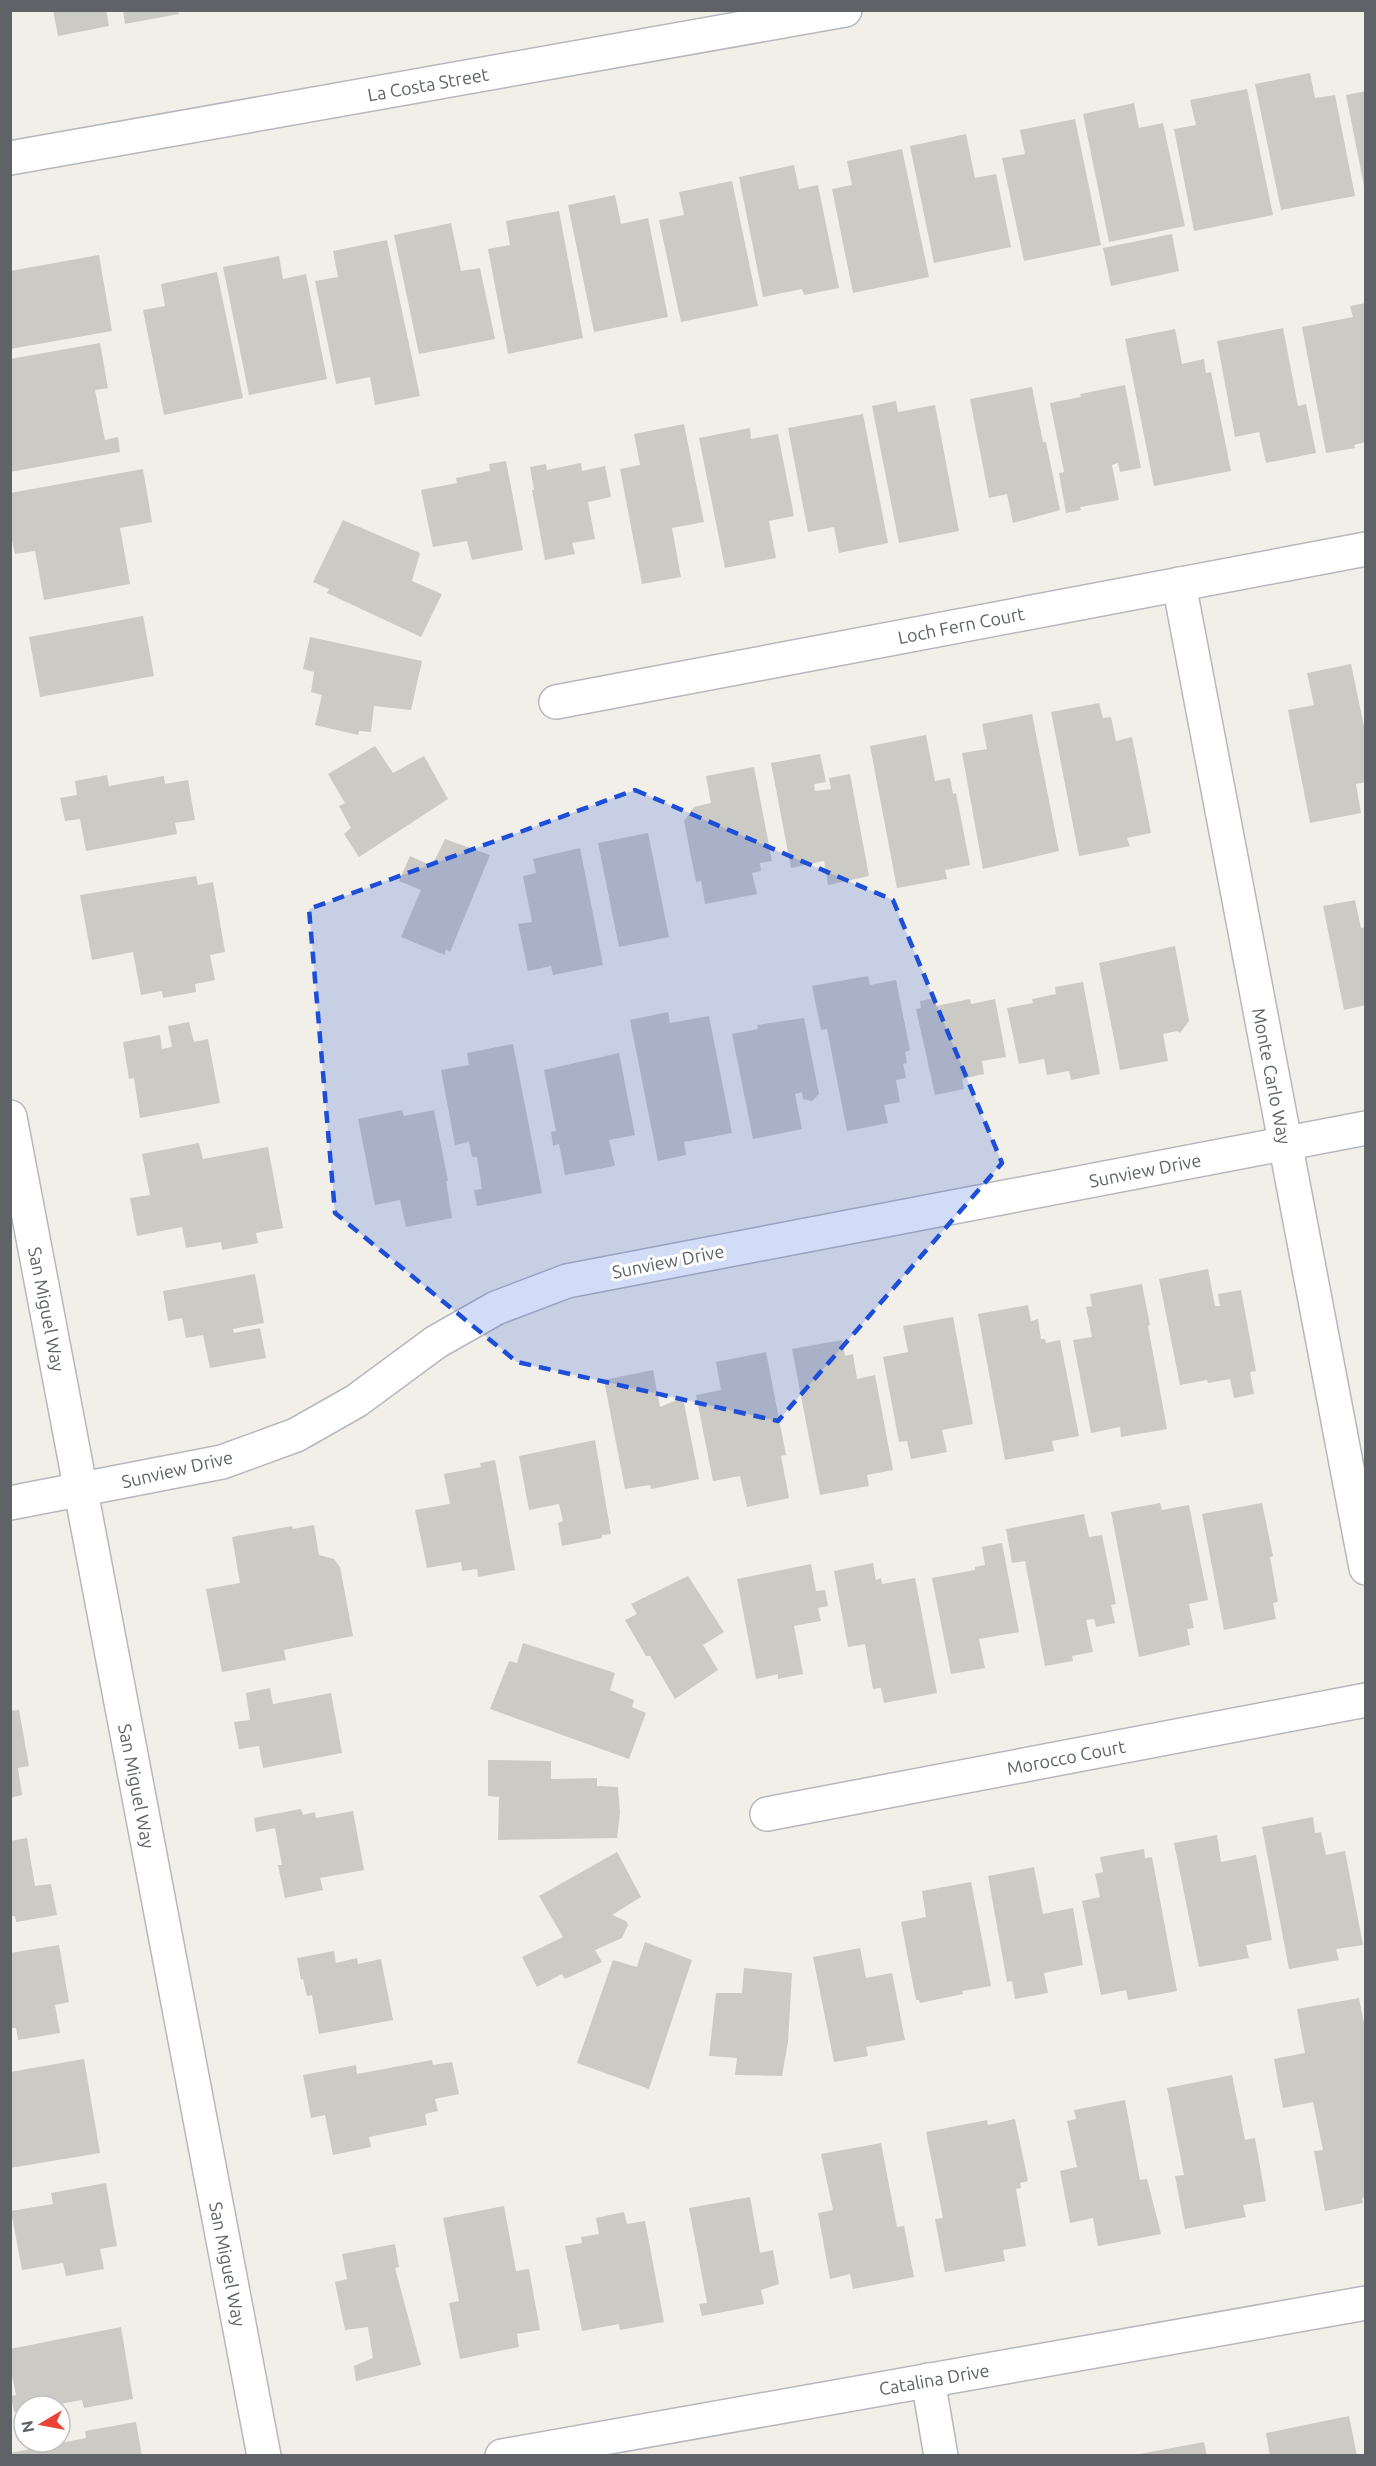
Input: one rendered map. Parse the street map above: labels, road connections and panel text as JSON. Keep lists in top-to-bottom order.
{
  "streets": {
    "street": [
      "La Costa Street",
      "Loch Fern Court",
      "Monte Carlo Way",
      "Sunview Drive",
      "San Miguel Way",
      "Morocco Court",
      "Catalina Drive"
    ]
  },
  "crossings": [
    ["Loch Fern Court", "Monte Carlo Way"],
    ["Monte Carlo Way", "Sunview Drive"],
    ["Sunview Drive", "San Miguel Way"]
  ],
  "north": "left"
}
